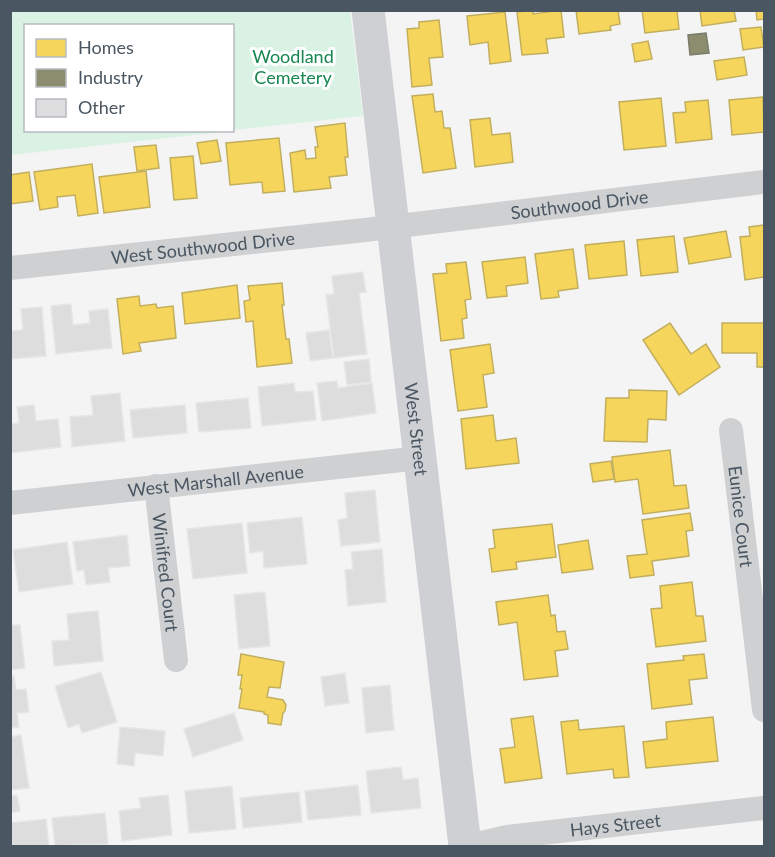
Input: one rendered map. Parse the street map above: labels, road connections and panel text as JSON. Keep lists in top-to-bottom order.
{
  "streets": {
    "main road": ["West Street"],
    "street": [
      "Southwood Drive",
      "West Southwood Drive",
      "West Marshall Avenue",
      "Eunice Court",
      "Winifred Court",
      "Hays Street"
    ]
  },
  "crossings": [
    ["Southwood Drive", "West Southwood Drive"],
    ["Southwood Drive", "West Street"],
    ["West Southwood Drive", "West Street"],
    ["West Street", "West Marshall Avenue"],
    ["West Street", "Hays Street"],
    ["West Marshall Avenue", "Winifred Court"]
  ],
  "parks": ["Woodland Cemetery"],
  "legend": ["Homes", "Industry", "Other"]
}
